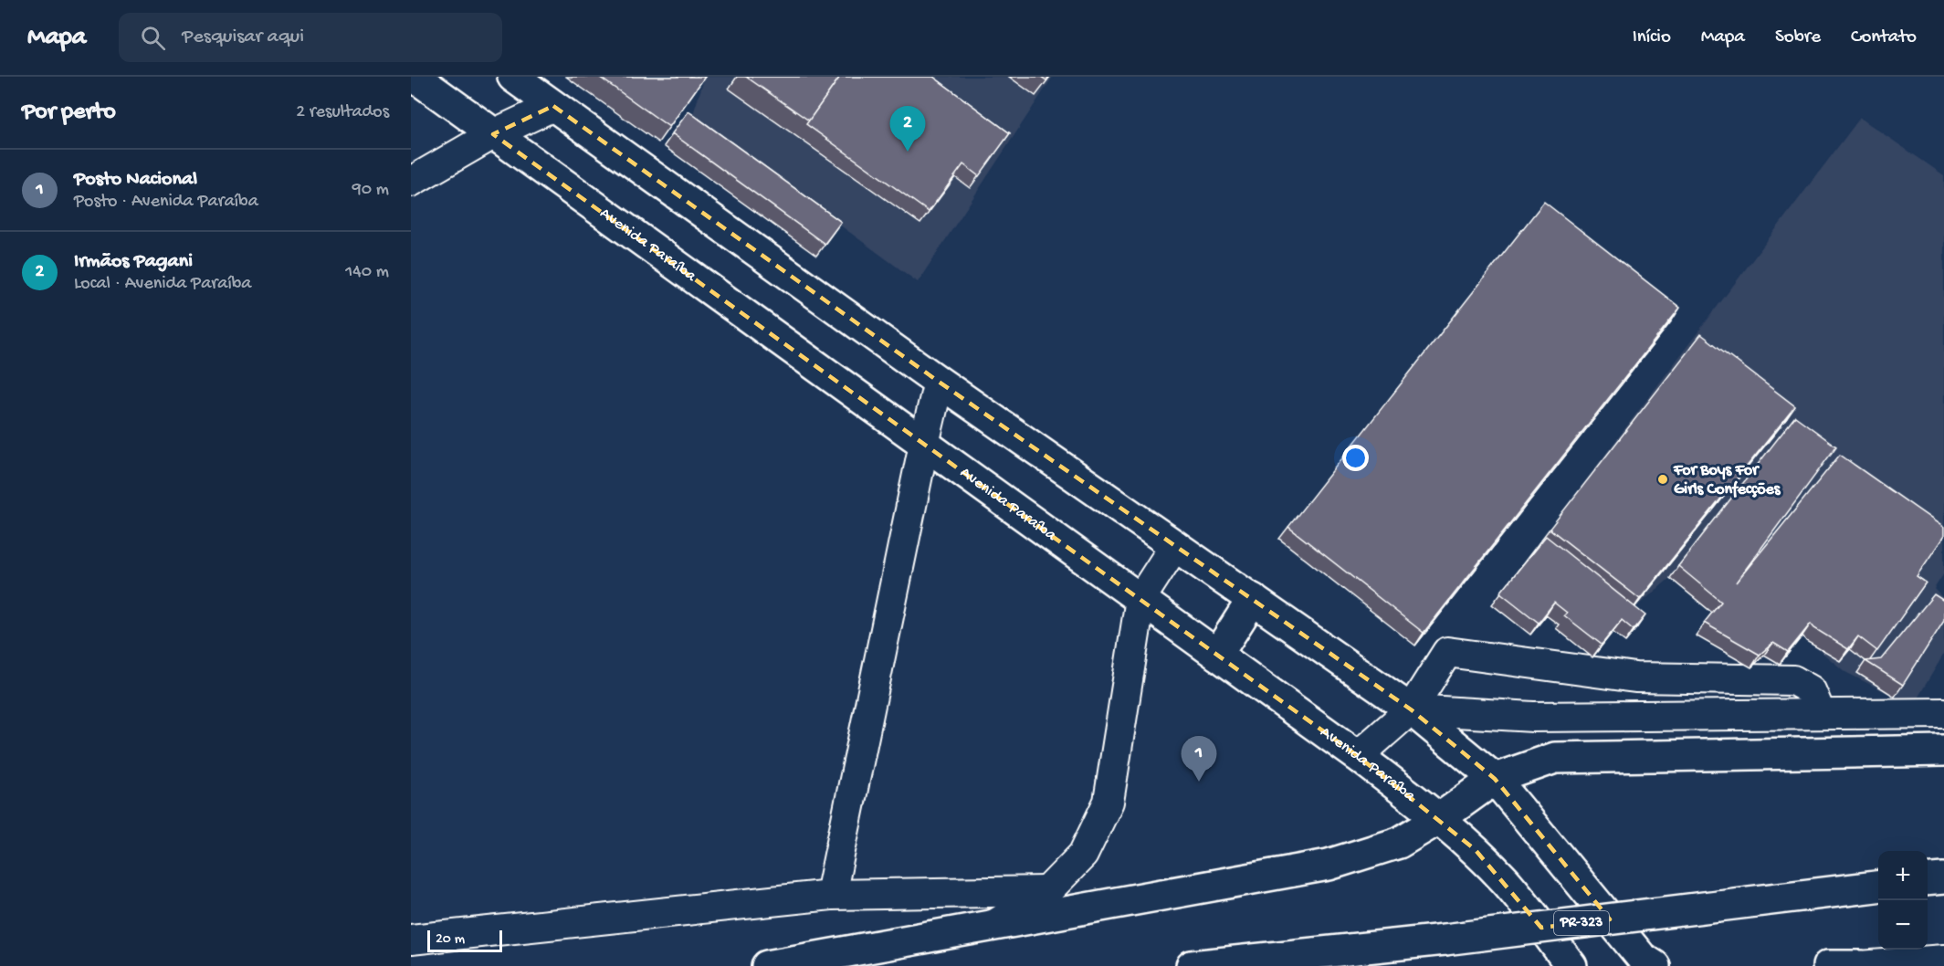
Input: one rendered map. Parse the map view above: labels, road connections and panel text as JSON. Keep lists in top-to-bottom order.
{
  "streets": {
    "main road": ["Avenida Paraíba", "PR-323"]
  },
  "places": ["For Boys For Girls Confecções"],
  "scale_bar": "20 m",
  "page": {
    "header": "Mapa",
    "search": "Pesquisar aqui",
    "nav": [
      "Início",
      "Mapa",
      "Sobre",
      "Contato"
    ],
    "heading": ["Por perto", "2 resultados"],
    "pins": ["2", "1"],
    "list": [
      {
        "mark": "1",
        "name": "Posto Nacional",
        "note": "Posto · Avenida Paraíba",
        "value": "90 m"
      },
      {
        "mark": "2",
        "name": "Irmãos Pagani",
        "note": "Local · Avenida Paraíba",
        "value": "140 m"
      }
    ],
    "map_buttons": ["+", "−"],
    "scale": "20 m"
  }
}
